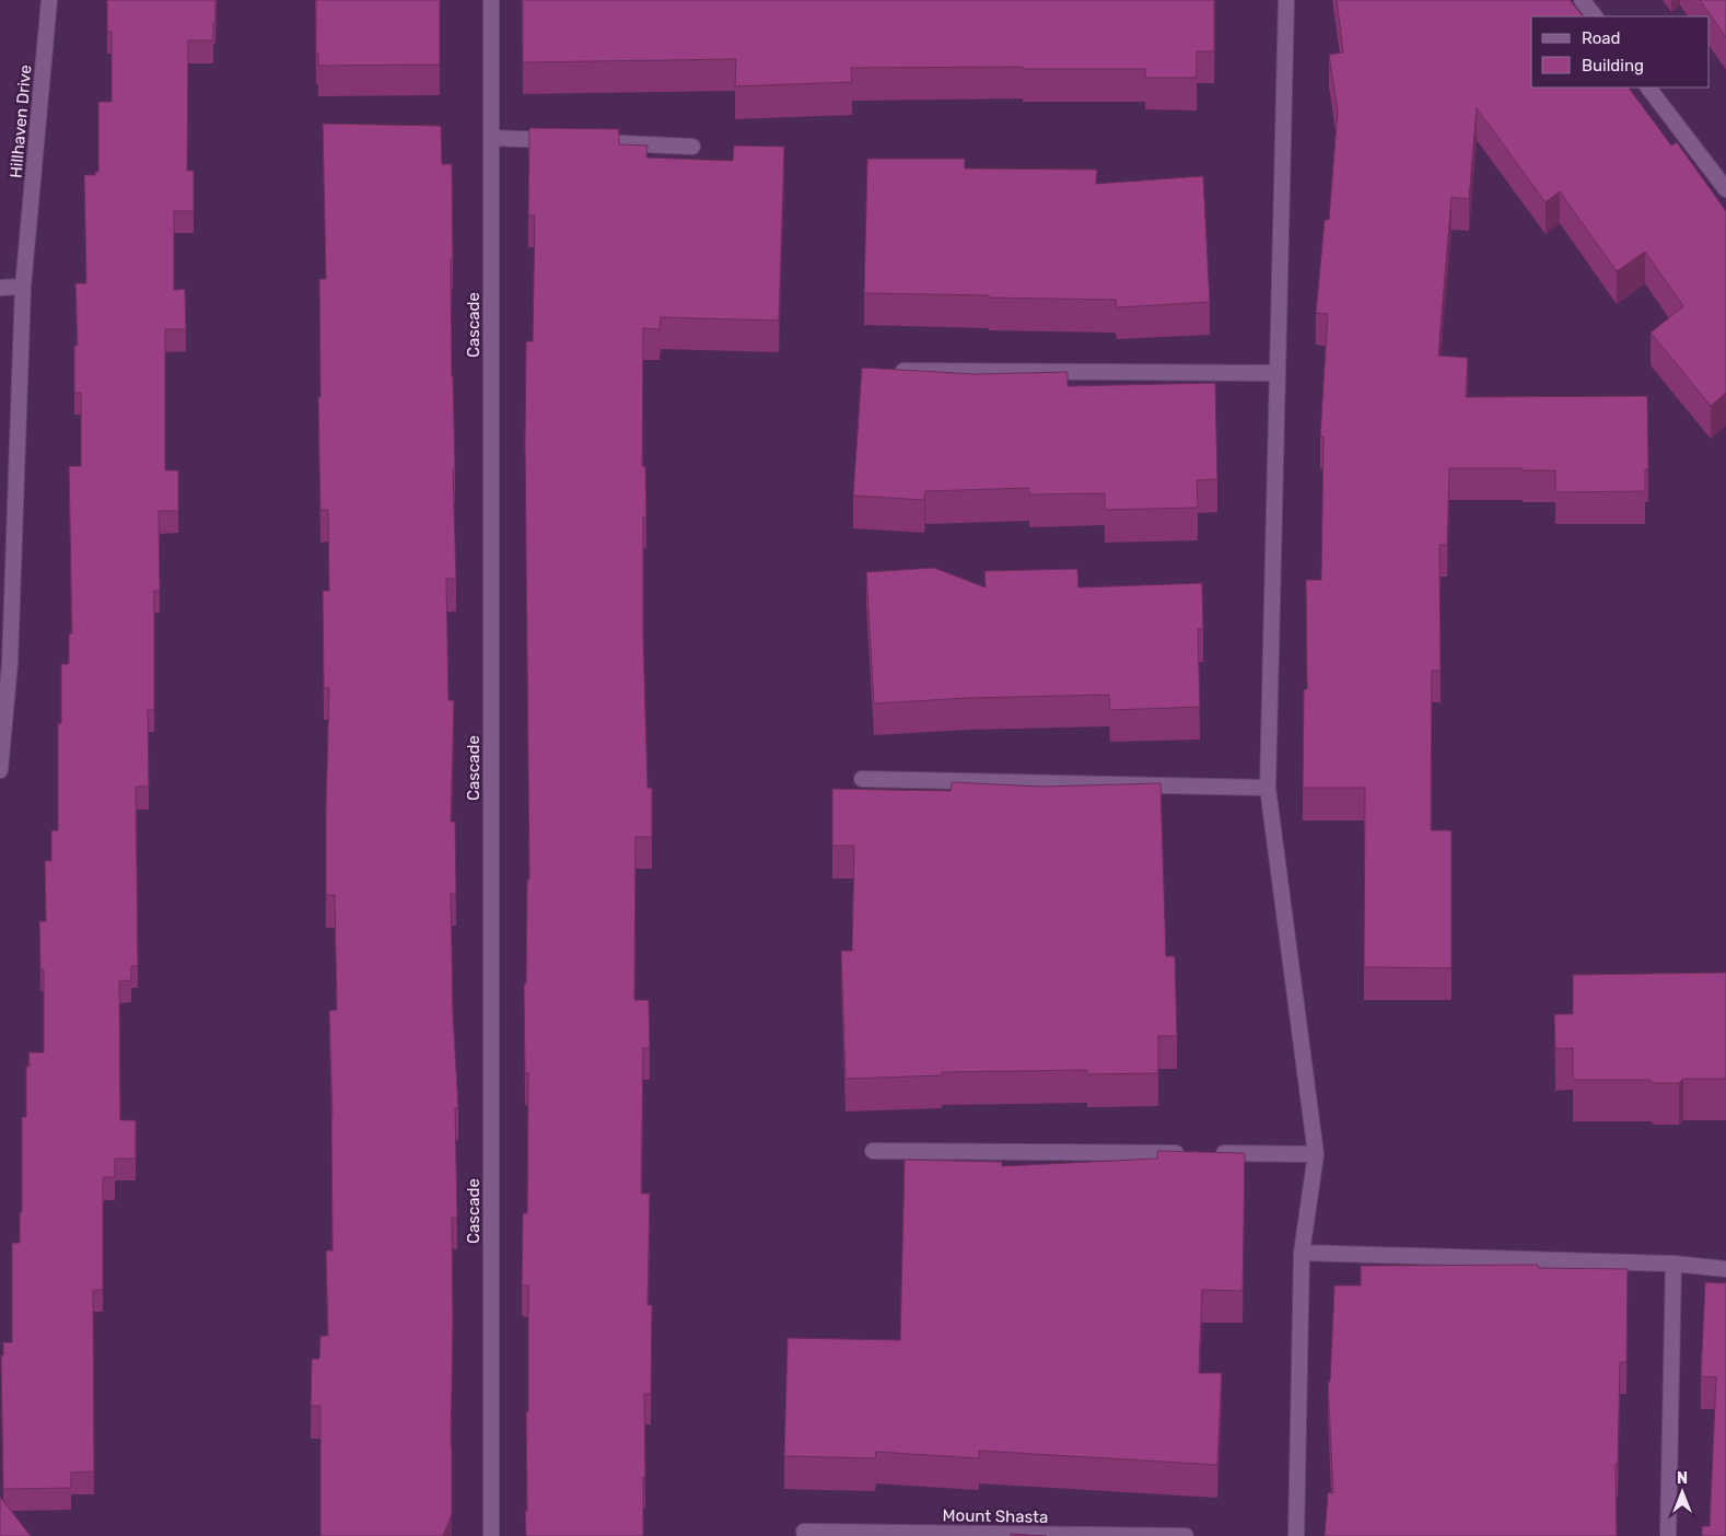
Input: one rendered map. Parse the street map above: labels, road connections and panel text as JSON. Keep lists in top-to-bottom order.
{
  "streets": {
    "street": ["Hillhaven Drive", "Cascade", "Mount Shasta"]
  },
  "legend": ["Road", "Building"],
  "north": "top"
}
